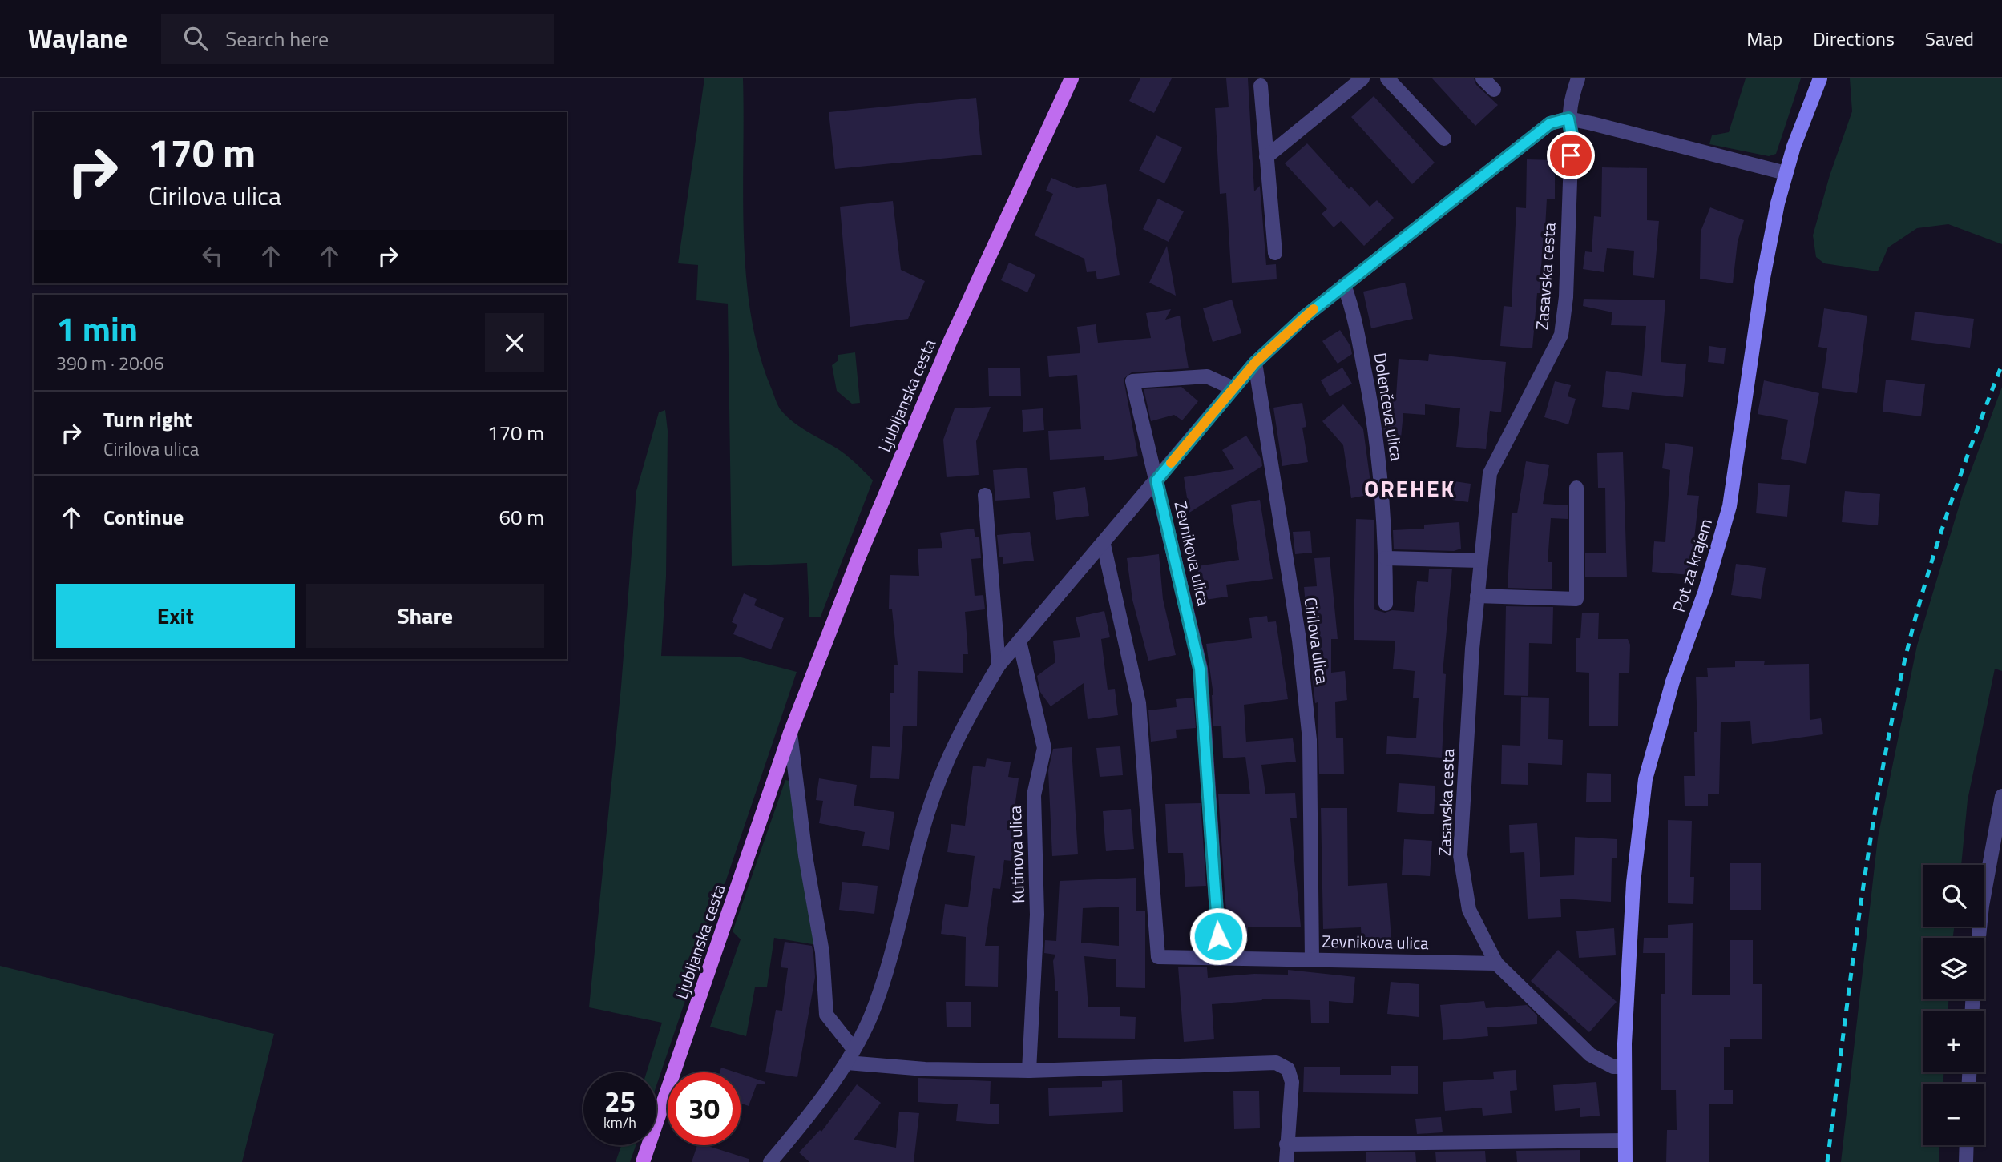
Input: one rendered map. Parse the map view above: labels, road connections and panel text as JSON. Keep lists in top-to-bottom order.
{
  "streets": {
    "main road": ["Ljubljanska cesta"],
    "street": [
      "Zasavska cesta",
      "Dolenčeva ulica",
      "Zevnikova ulica",
      "Pot za krajem",
      "Cirilova ulica",
      "Kutinova ulica"
    ]
  },
  "crossings": [
    ["Zasavska cesta", "Zevnikova ulica"],
    ["Zasavska cesta", "Pot za krajem"],
    ["Zevnikova ulica", "Cirilova ulica"]
  ],
  "districts": ["OREHEK"],
  "page": {
    "header": "Waylane",
    "search": "Search here",
    "nav": ["Map", "Directions", "Saved"],
    "turn": ["170 m", "Cirilova ulica"],
    "heading": ["1 min", "390 m · 20:06"],
    "list": [
      {
        "name": "Turn right",
        "note": "Cirilova ulica",
        "value": "170 m"
      },
      {
        "name": "Continue",
        "value": "60 m"
      }
    ],
    "buttons": ["Exit", "Share"],
    "map_buttons": ["+", "−"],
    "speed": "25 km/h",
    "limit": "30"
  }
}
